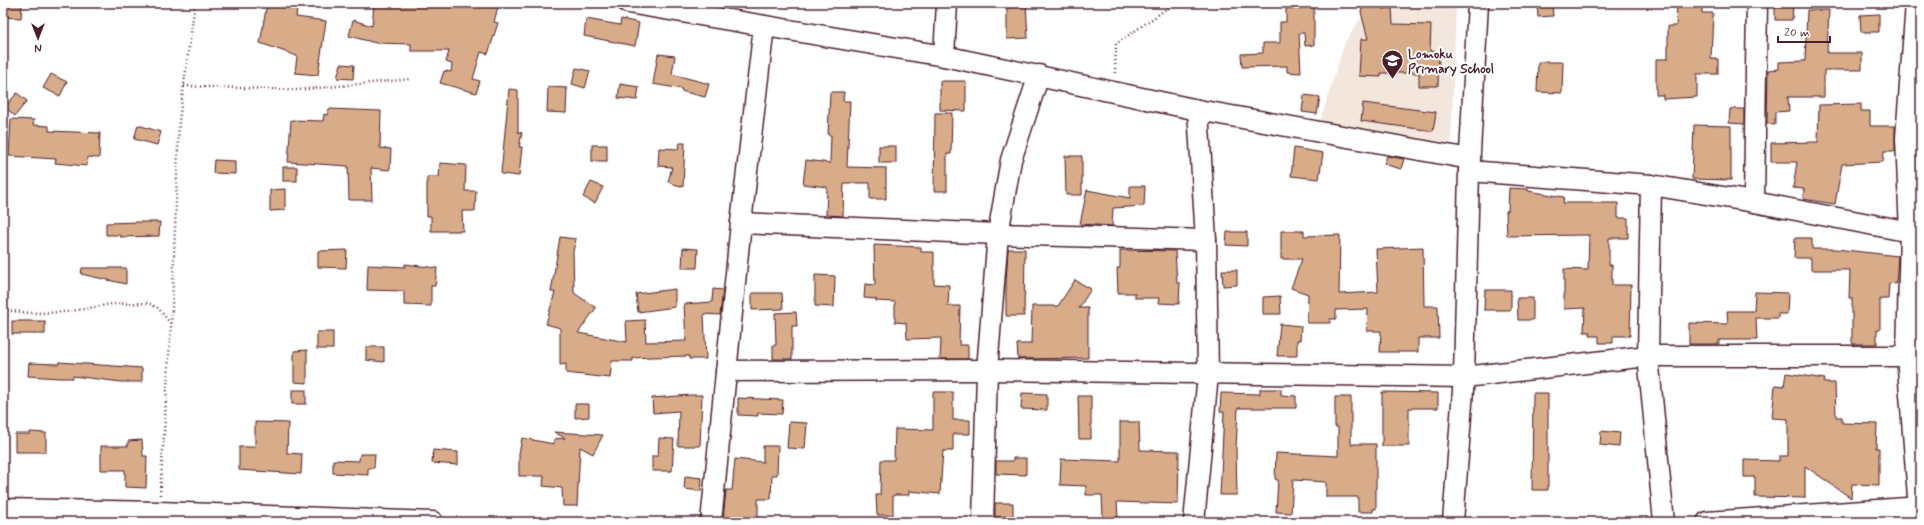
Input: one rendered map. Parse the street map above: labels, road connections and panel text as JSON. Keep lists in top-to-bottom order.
{
  "places": {
    "school or university": ["Lomoku Primary School"]
  },
  "scale_bar": "20 m",
  "north": "bottom"
}
